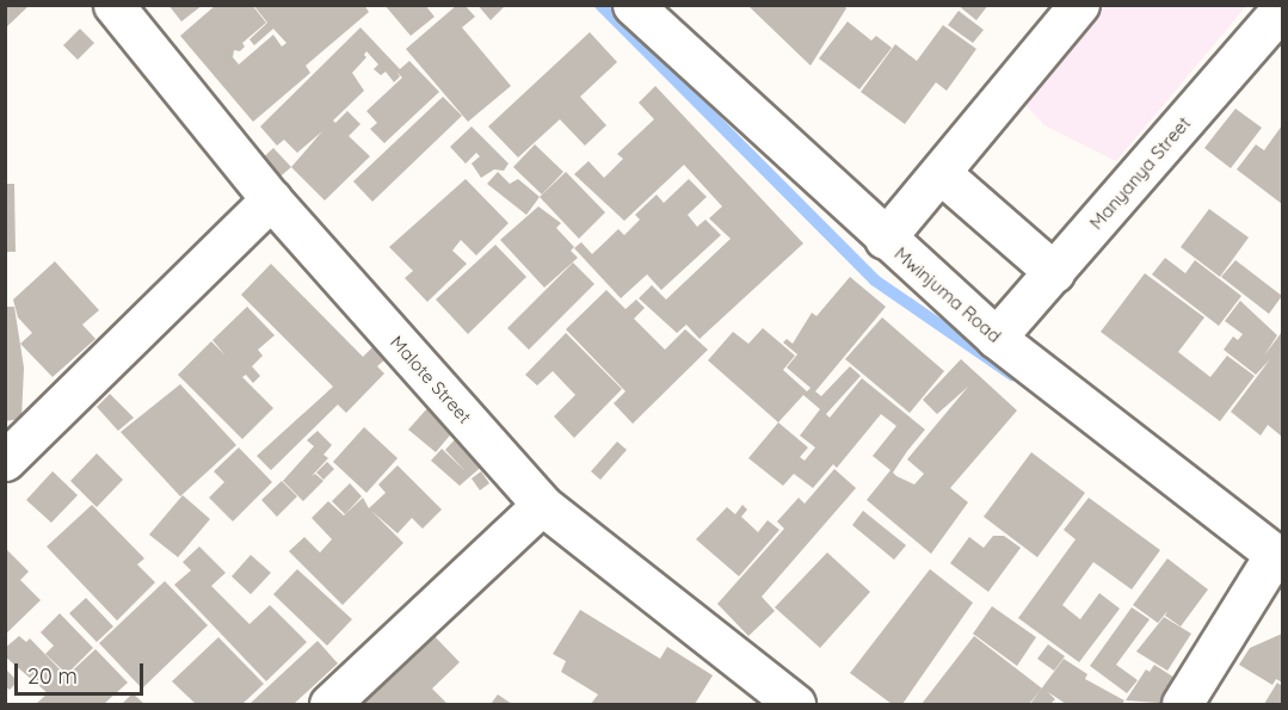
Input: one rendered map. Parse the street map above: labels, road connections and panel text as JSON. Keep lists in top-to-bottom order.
{
  "streets": {
    "street": ["Manyanya Street", "Mwinjuma Road", "Malote Street"]
  },
  "crossings": [
    ["Manyanya Street", "Mwinjuma Road"]
  ],
  "scale_bar": "20 m"
}
